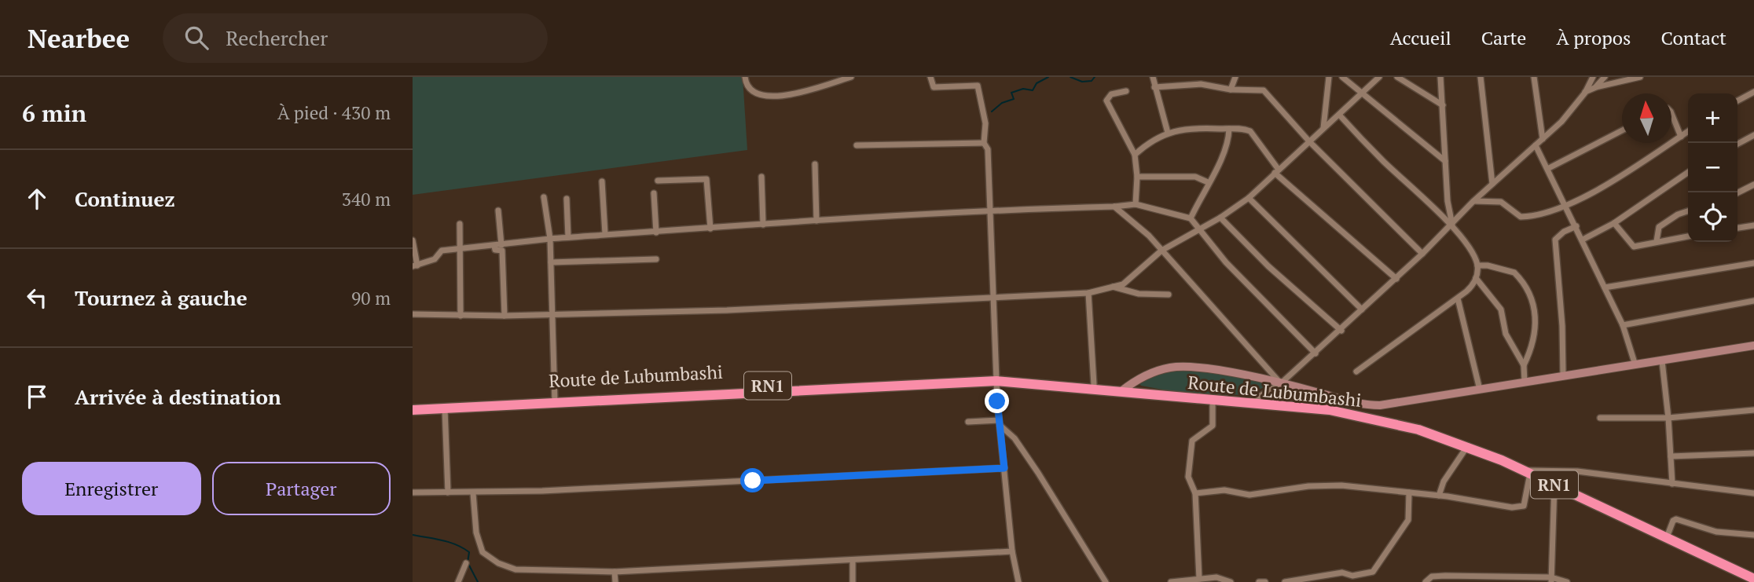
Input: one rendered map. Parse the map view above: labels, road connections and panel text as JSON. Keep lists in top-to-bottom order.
{
  "streets": {
    "highway": ["Route de Lubumbashi", "RN1"]
  },
  "north": "top",
  "page": {
    "header": "Nearbee",
    "search": "Rechercher",
    "nav": [
      "Accueil",
      "Carte",
      "À propos",
      "Contact"
    ],
    "heading": ["6 min", "À pied · 430 m"],
    "map_buttons": ["+", "−"],
    "list": [
      ["Continuez", "340 m"],
      ["Tournez à gauche", "90 m"],
      "Arrivée à destination"
    ],
    "buttons": ["Enregistrer", "Partager"]
  }
}
